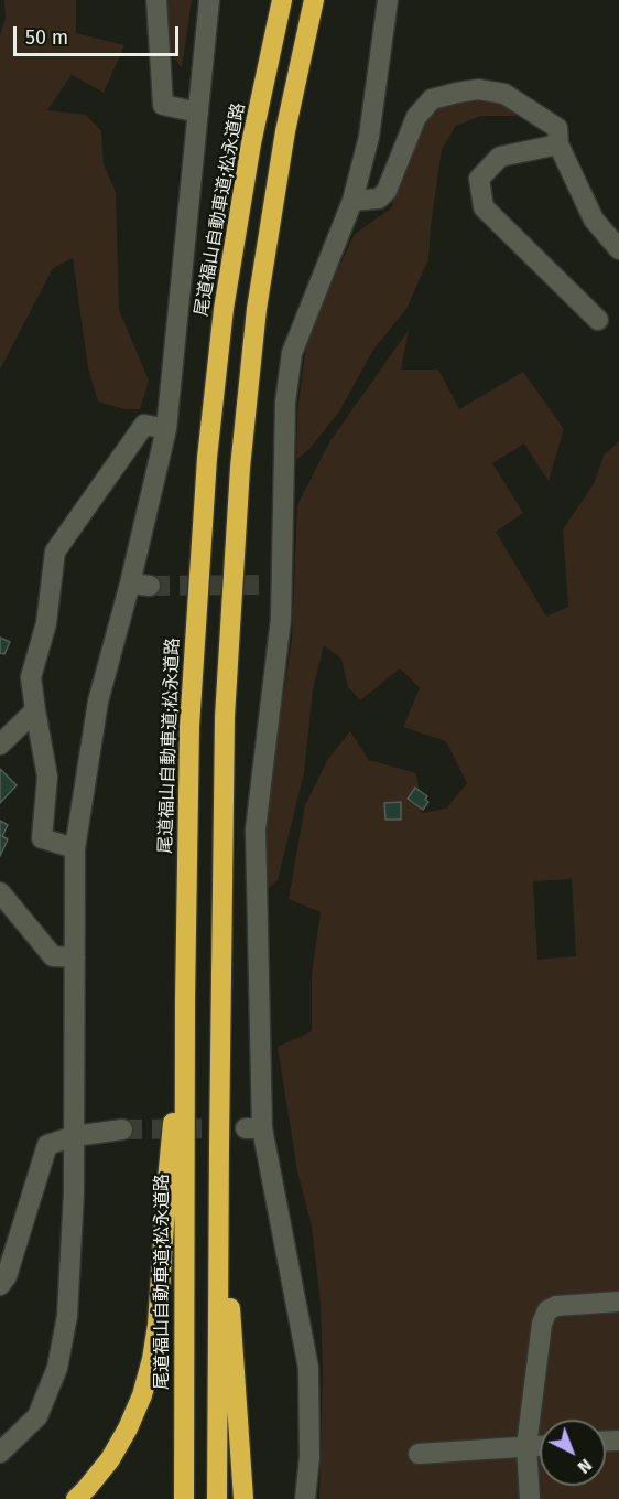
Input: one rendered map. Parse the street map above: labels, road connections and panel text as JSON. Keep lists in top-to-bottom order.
{
  "streets": {
    "highway": ["尾道福山自動車道;松永道路"]
  },
  "scale_bar": "50 m",
  "north": "bottom right"
}
